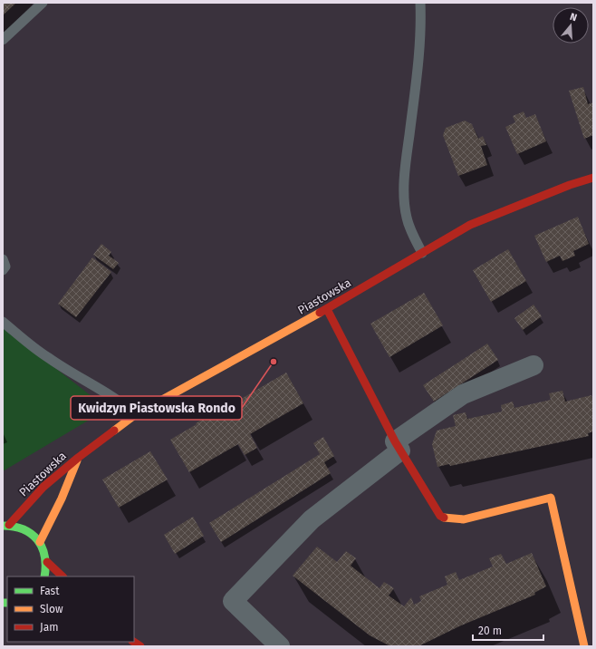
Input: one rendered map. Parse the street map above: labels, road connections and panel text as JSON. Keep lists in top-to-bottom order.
{
  "streets": {
    "street": ["Piastowska"]
  },
  "places": ["Kwidzyn Piastowska Rondo"],
  "legend": ["Fast", "Slow", "Jam"],
  "scale_bar": "20 m",
  "north": "top"
}
